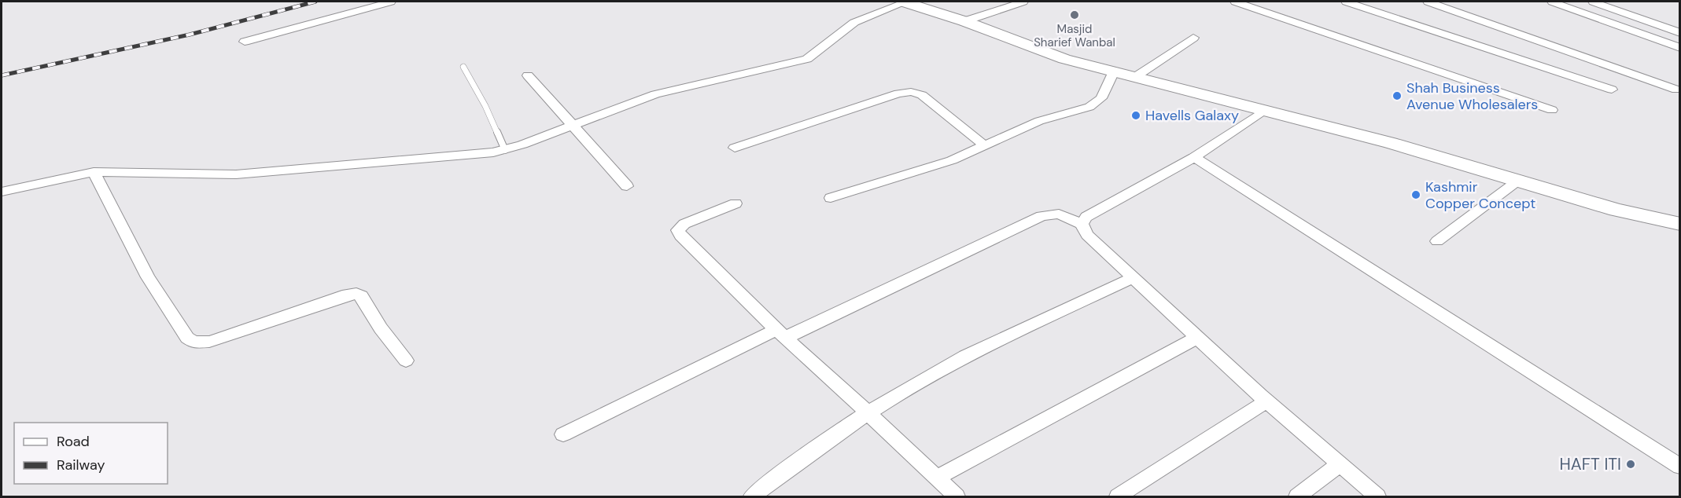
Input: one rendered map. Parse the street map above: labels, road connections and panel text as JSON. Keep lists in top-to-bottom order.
{
  "places": [
    "Masjid Sharief Wanbal",
    "Shah Business Avenue Wholesalers",
    "Havells Galaxy",
    "Kashmir Copper Concept",
    "HAFT ITI"
  ],
  "legend": ["Road", "Railway"]
}
